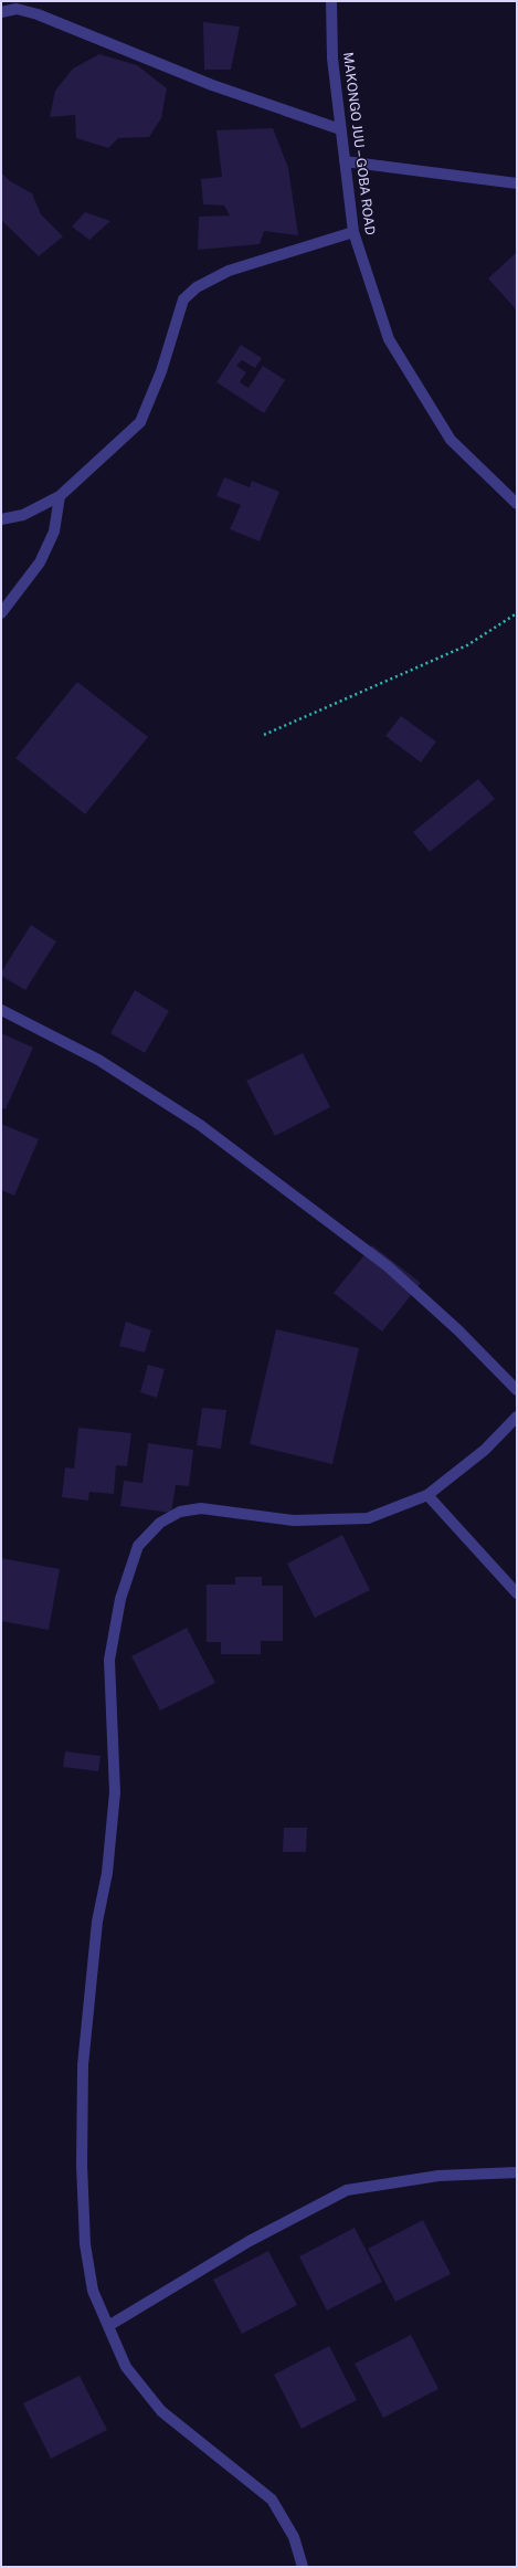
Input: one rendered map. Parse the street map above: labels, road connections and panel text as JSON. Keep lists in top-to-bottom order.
{
  "streets": {
    "street": ["MAKONGO JUU – GOBA ROAD"]
  }
}
